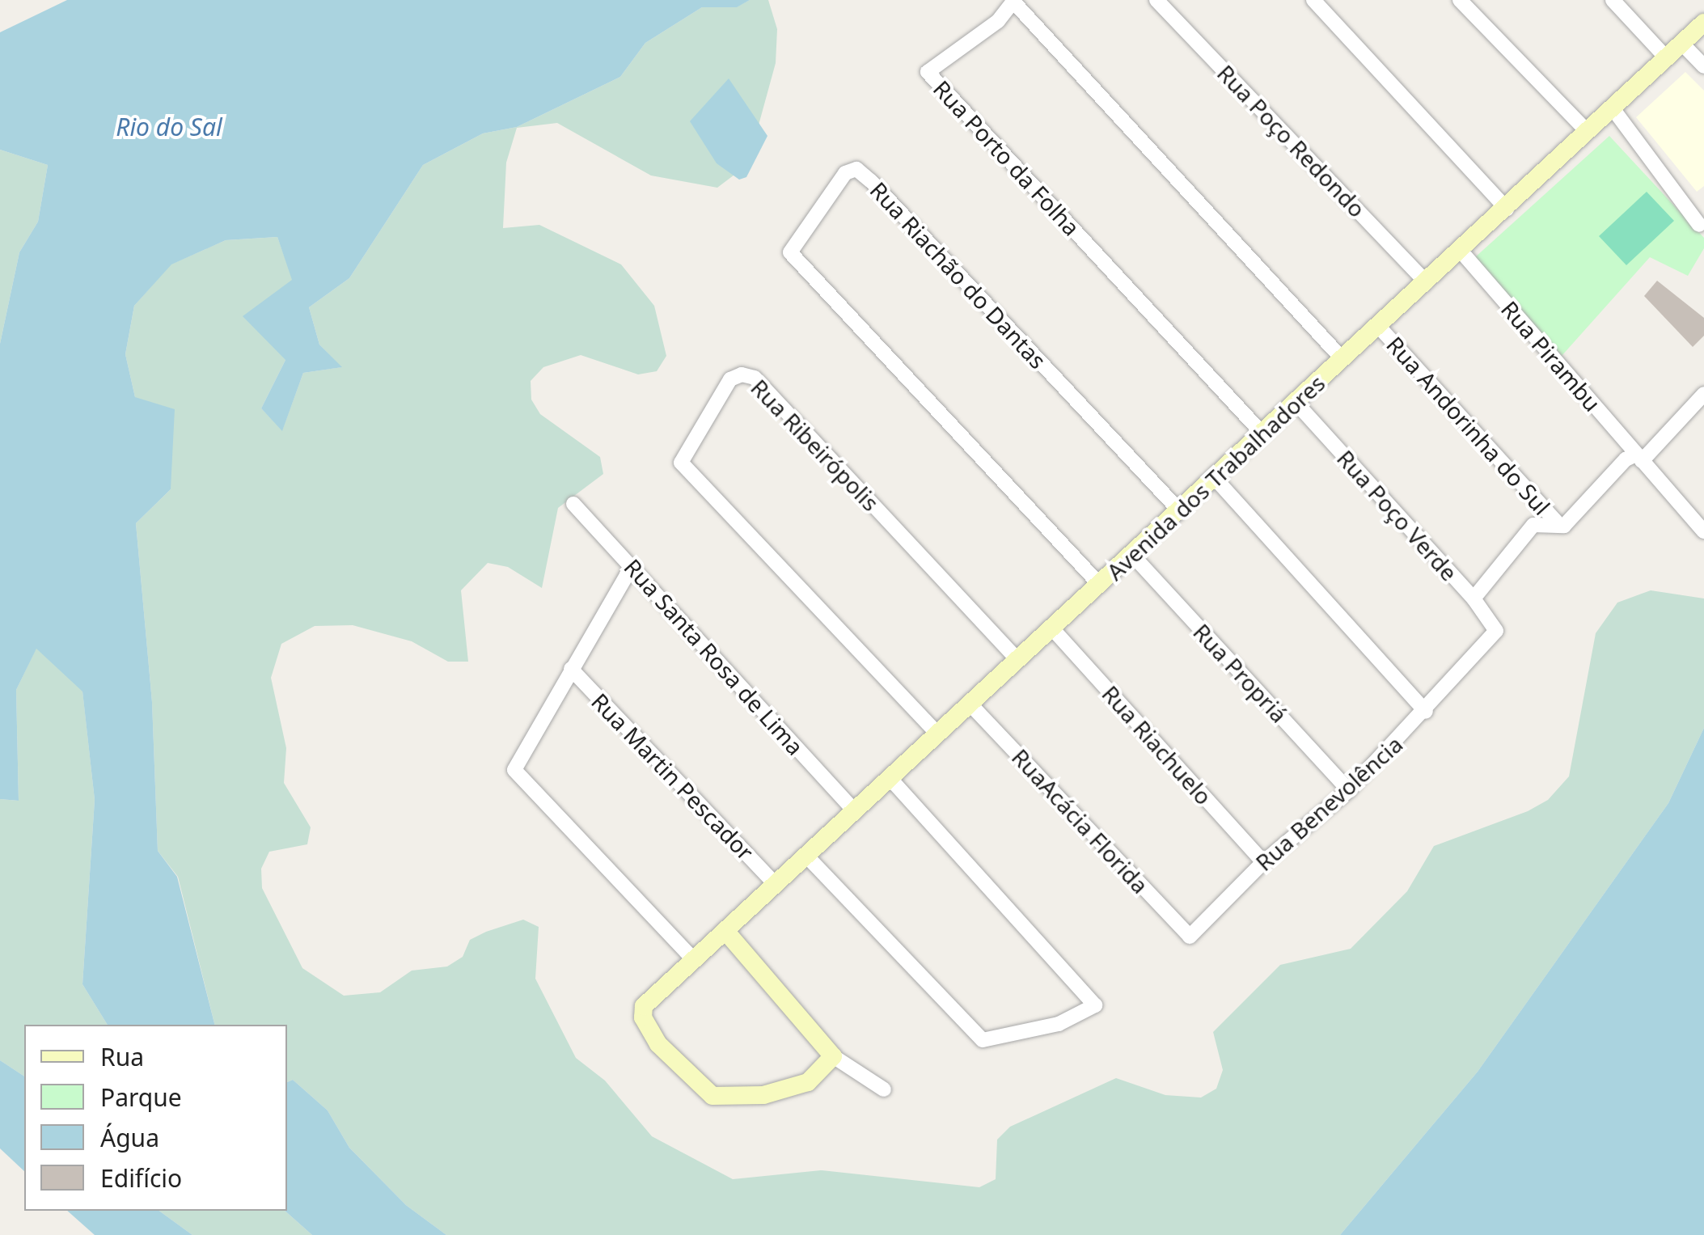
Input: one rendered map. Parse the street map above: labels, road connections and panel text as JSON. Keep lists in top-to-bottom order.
{
  "streets": {
    "street": [
      "Rua Poço Redondo",
      "Rua Porto da Folha",
      "Rua Riachão do Dantas",
      "Rua Pirambu",
      "Rua Andorinha do Sul",
      "Rua Ribeirópolis",
      "Avenida dos Trabalhadores",
      "Rua Poço Verde",
      "Rua Santa Rosa de Lima",
      "Rua Propriá",
      "Rua Riachuelo",
      "Rua Martin Pescador",
      "Rua Benevolência",
      "RuaAcácia Florida"
    ]
  },
  "crossings": [
    ["Rua Poço Redondo", "Avenida dos Trabalhadores"],
    ["Rua Porto da Folha", "Avenida dos Trabalhadores"],
    ["Rua Riachão do Dantas", "Avenida dos Trabalhadores"],
    ["Rua Pirambu", "Avenida dos Trabalhadores"],
    ["Rua Andorinha do Sul", "Avenida dos Trabalhadores"],
    ["Rua Ribeirópolis", "Avenida dos Trabalhadores"],
    ["Avenida dos Trabalhadores", "Rua Poço Verde"],
    ["Avenida dos Trabalhadores", "Rua Santa Rosa de Lima"],
    ["Avenida dos Trabalhadores", "Rua Propriá"],
    ["Avenida dos Trabalhadores", "Rua Riachuelo"],
    ["Avenida dos Trabalhadores", "Rua Martin Pescador"],
    ["Avenida dos Trabalhadores", "RuaAcácia Florida"],
    ["Rua Poço Verde", "Rua Benevolência"],
    ["Rua Propriá", "Rua Benevolência"],
    ["Rua Riachuelo", "Rua Benevolência"],
    ["Rua Benevolência", "RuaAcácia Florida"]
  ],
  "water": ["Rio do Sal"],
  "legend": [
    "Rua",
    "Parque",
    "Água",
    "Edifício"
  ]
}
